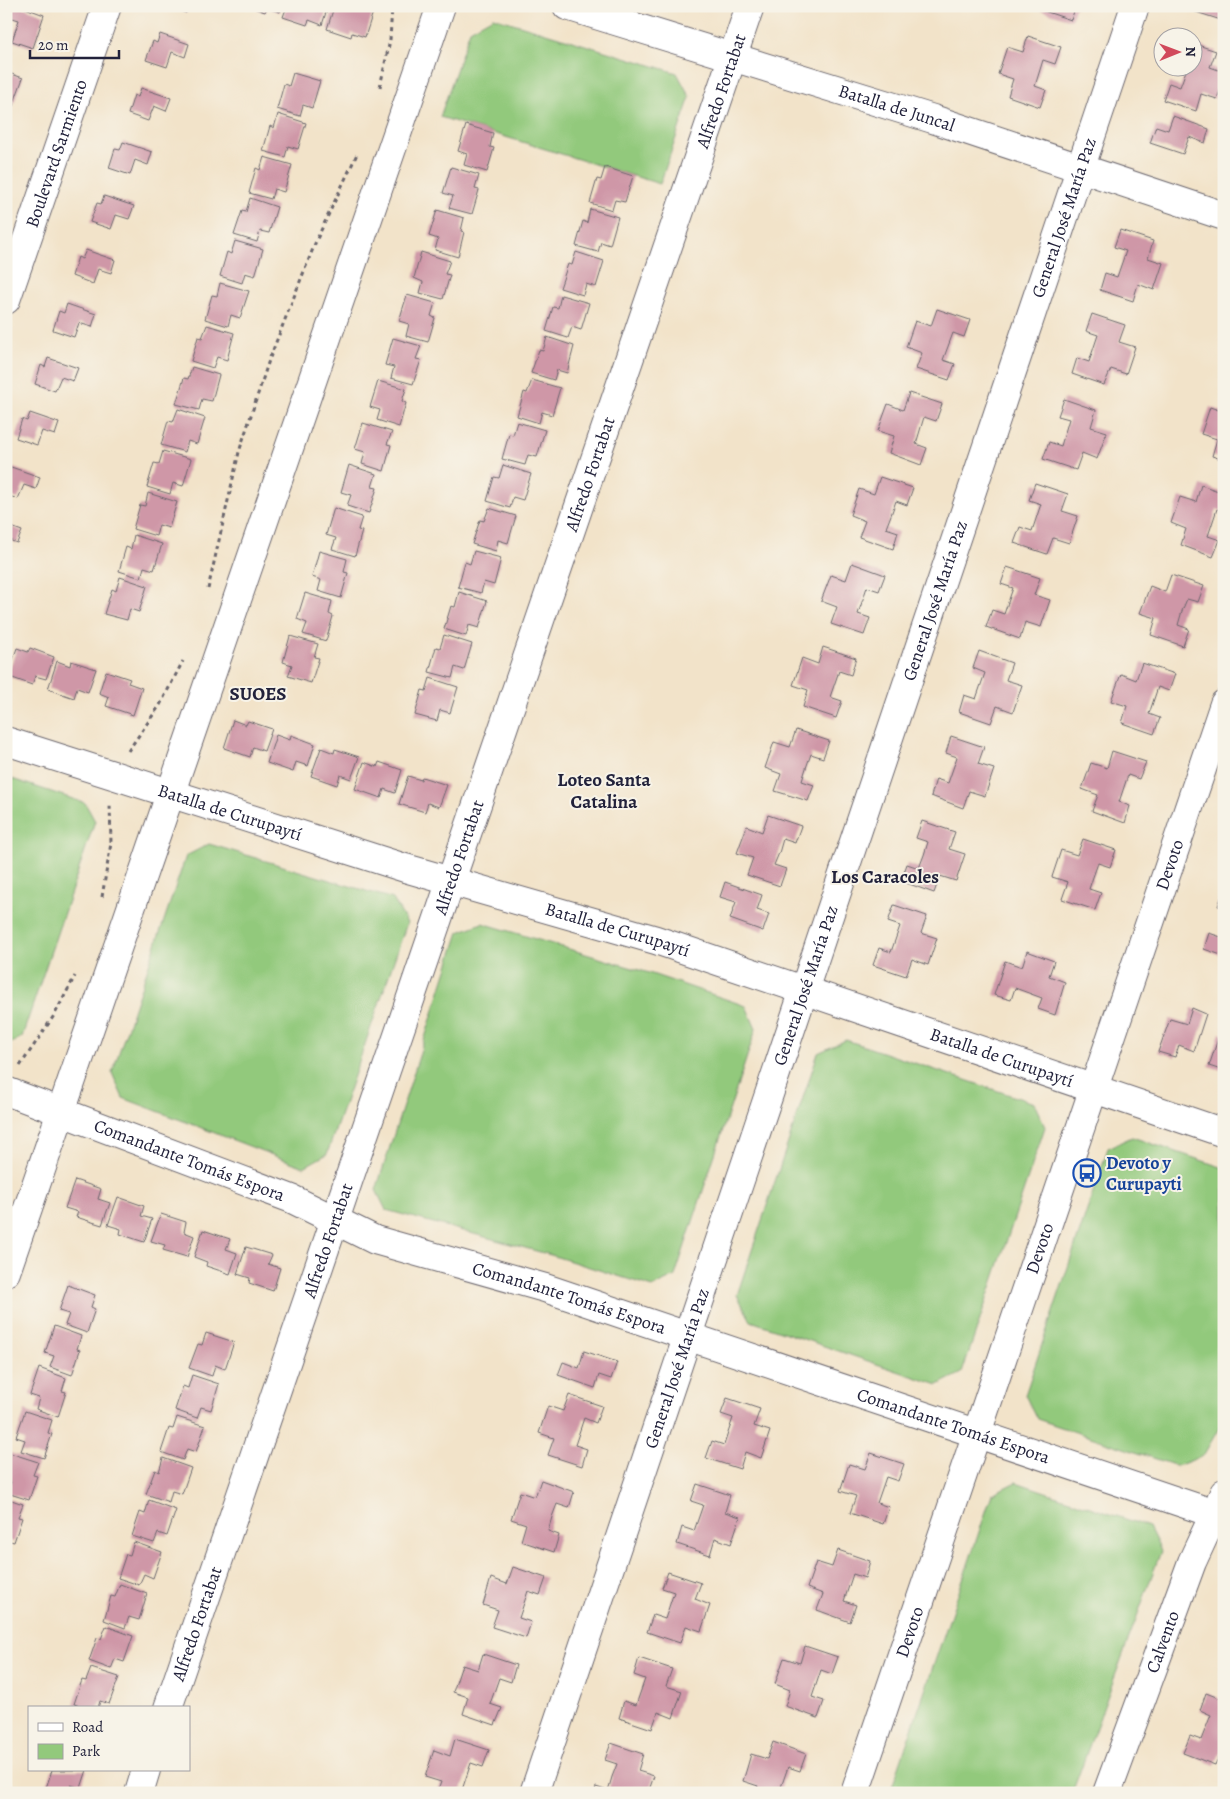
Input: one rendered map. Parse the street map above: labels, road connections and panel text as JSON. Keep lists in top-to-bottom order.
{
  "streets": {
    "street": [
      "Alfredo Fortabat",
      "Batalla de Juncal",
      "Boulevard Sarmiento",
      "General José María Paz",
      "Batalla de Curupaytí",
      "Devoto",
      "Comandante Tomás Espora",
      "Calvento"
    ]
  },
  "crossings": [
    ["Alfredo Fortabat", "Batalla de Juncal"],
    ["Alfredo Fortabat", "Batalla de Curupaytí"],
    ["Alfredo Fortabat", "Comandante Tomás Espora"],
    ["Batalla de Juncal", "General José María Paz"],
    ["General José María Paz", "Batalla de Curupaytí"],
    ["General José María Paz", "Comandante Tomás Espora"],
    ["Batalla de Curupaytí", "Devoto"],
    ["Devoto", "Comandante Tomás Espora"],
    ["Comandante Tomás Espora", "Calvento"]
  ],
  "districts": ["SUOES", "Loteo Santa Catalina", "Los Caracoles"],
  "places": {
    "bus stop": ["Devoto y Curupayti"]
  },
  "legend": ["Road", "Park"],
  "scale_bar": "20 m",
  "north": "right"
}
